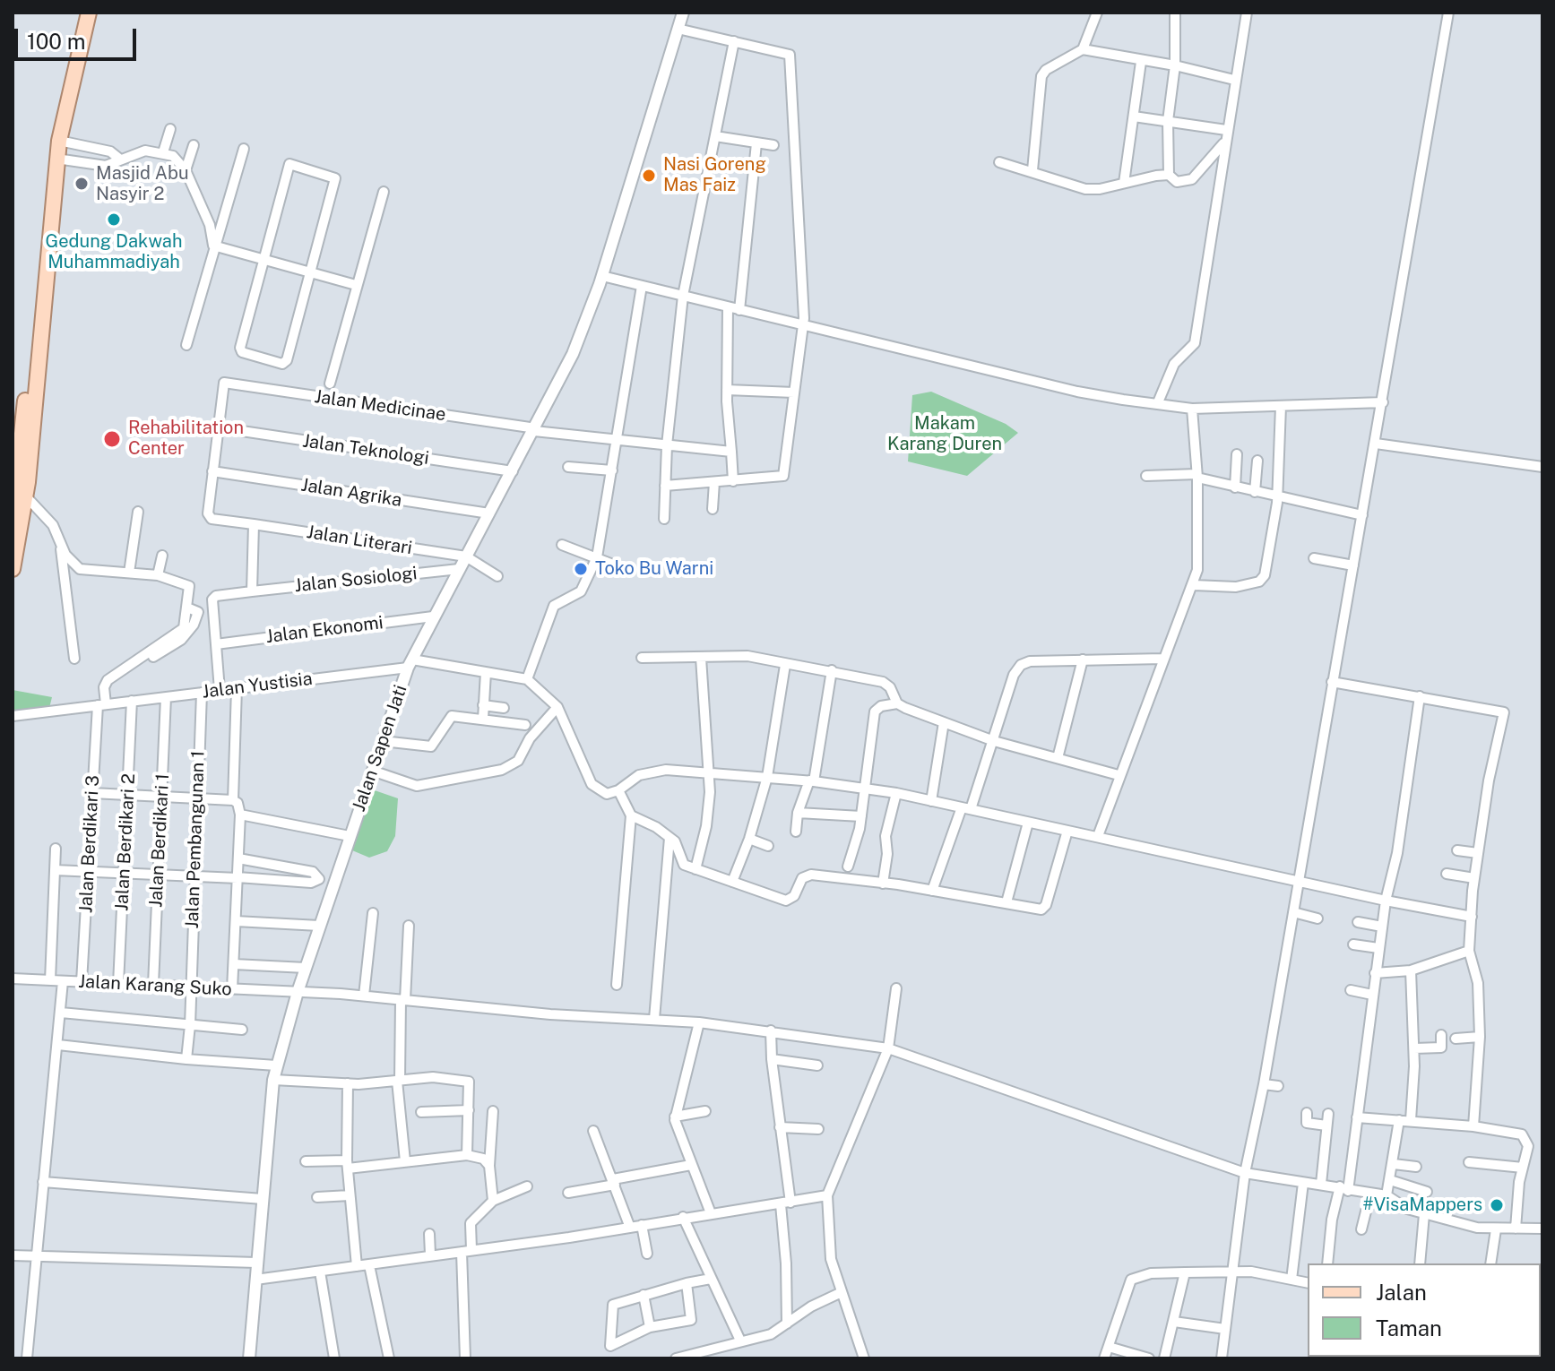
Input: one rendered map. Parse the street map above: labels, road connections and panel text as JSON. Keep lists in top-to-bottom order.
{
  "streets": {
    "street": [
      "Jalan Medicinae",
      "Jalan Teknologi",
      "Jalan Agrika",
      "Jalan Literari",
      "Jalan Sosiologi",
      "Jalan Ekonomi",
      "Jalan Yustisia",
      "Jalan Sapen Jati",
      "Jalan Pembangunan 1",
      "Jalan Berdikari 1",
      "Jalan Berdikari 2",
      "Jalan Berdikari 3",
      "Jalan Karang Suko"
    ]
  },
  "crossings": [
    ["Jalan Medicinae", "Jalan Teknologi"],
    ["Jalan Medicinae", "Jalan Sapen Jati"],
    ["Jalan Teknologi", "Jalan Sapen Jati"],
    ["Jalan Agrika", "Jalan Literari"],
    ["Jalan Agrika", "Jalan Sapen Jati"],
    ["Jalan Literari", "Jalan Sapen Jati"],
    ["Jalan Sosiologi", "Jalan Ekonomi"],
    ["Jalan Sosiologi", "Jalan Sapen Jati"],
    ["Jalan Ekonomi", "Jalan Sapen Jati"],
    ["Jalan Yustisia", "Jalan Sapen Jati"],
    ["Jalan Yustisia", "Jalan Pembangunan 1"],
    ["Jalan Yustisia", "Jalan Berdikari 1"],
    ["Jalan Yustisia", "Jalan Berdikari 2"],
    ["Jalan Yustisia", "Jalan Berdikari 3"],
    ["Jalan Sapen Jati", "Jalan Karang Suko"],
    ["Jalan Pembangunan 1", "Jalan Karang Suko"],
    ["Jalan Berdikari 1", "Jalan Karang Suko"],
    ["Jalan Berdikari 2", "Jalan Karang Suko"],
    ["Jalan Berdikari 3", "Jalan Karang Suko"]
  ],
  "parks": ["Makam Karang Duren"],
  "places": [
    "Nasi Goreng Mas Faiz",
    "Masjid Abu Nasyir 2",
    "Gedung Dakwah Muhammadiyah",
    "Rehabilitation Center",
    "Toko Bu Warni",
    "#VisaMappers"
  ],
  "legend": ["Jalan", "Taman"],
  "scale_bar": "100 m"
}
